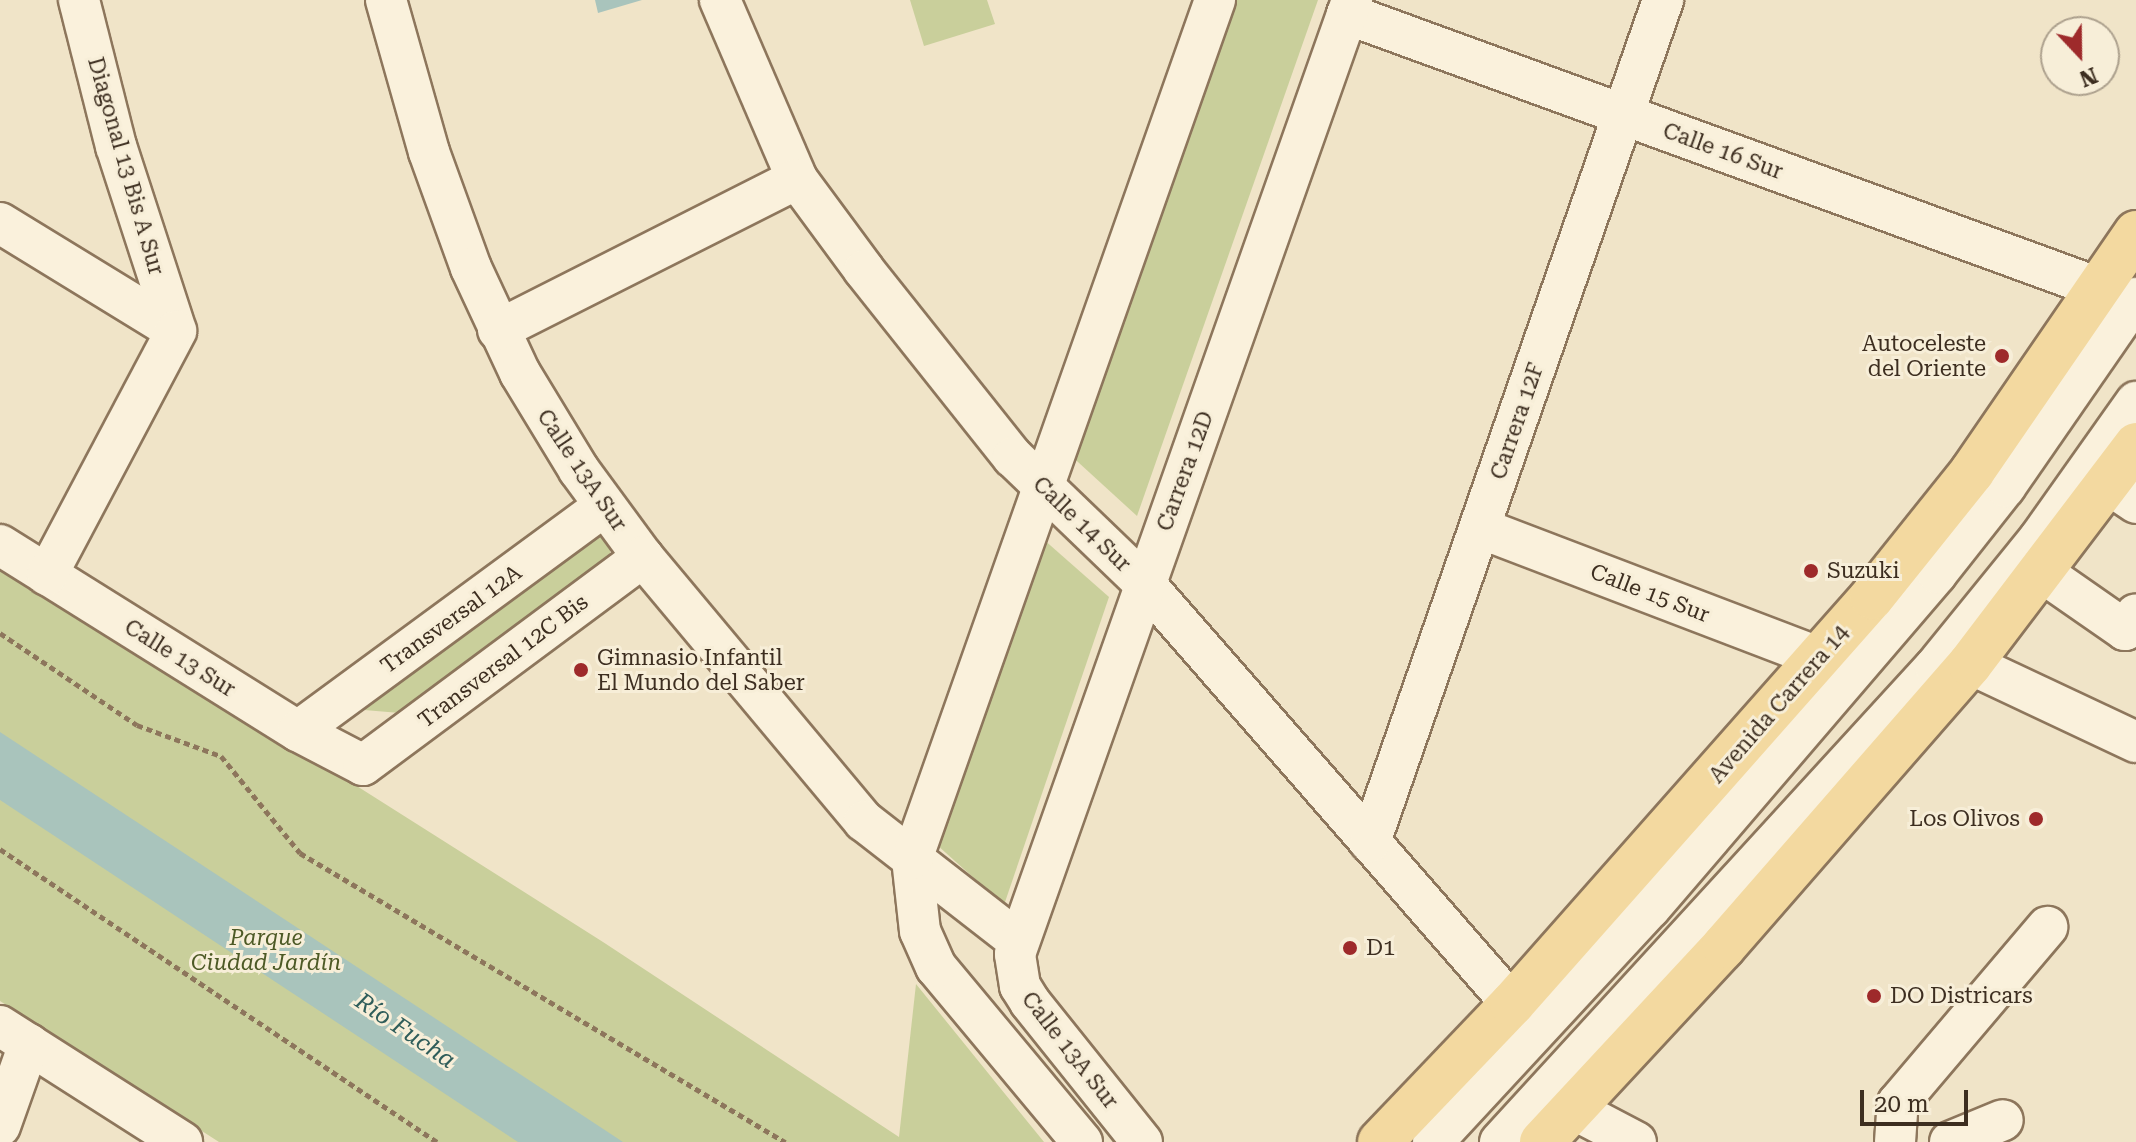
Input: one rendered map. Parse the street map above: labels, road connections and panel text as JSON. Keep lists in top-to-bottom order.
{
  "streets": {
    "main road": ["Avenida Carrera 14"],
    "street": [
      "Calle 16 Sur",
      "Diagonal 13 Bis A Sur",
      "Carrera 12F",
      "Calle 13A Sur",
      "Carrera 12D",
      "Calle 14 Sur",
      "Calle 15 Sur",
      "Transversal 12A",
      "Calle 13 Sur",
      "Transversal 12C Bis"
    ]
  },
  "crossings": [
    ["Calle 16 Sur", "Carrera 12F"],
    ["Calle 16 Sur", "Carrera 12D"],
    ["Calle 16 Sur", "Avenida Carrera 14"],
    ["Carrera 12F", "Calle 14 Sur"],
    ["Carrera 12F", "Calle 15 Sur"],
    ["Calle 13A Sur", "Carrera 12D"],
    ["Calle 13A Sur", "Transversal 12A"],
    ["Calle 13A Sur", "Transversal 12C Bis"],
    ["Carrera 12D", "Calle 14 Sur"],
    ["Calle 14 Sur", "Avenida Carrera 14"],
    ["Calle 15 Sur", "Avenida Carrera 14"],
    ["Transversal 12A", "Calle 13 Sur"],
    ["Calle 13 Sur", "Transversal 12C Bis"]
  ],
  "water": ["Río Fucha"],
  "parks": ["Parque Ciudad Jardín"],
  "places": [
    "Autoceleste del Oriente",
    "Suzuki",
    "Gimnasio Infantil El Mundo del Saber",
    "Los Olivos",
    "D1",
    "DO Districars"
  ],
  "scale_bar": "20 m",
  "north": "bottom"
}
